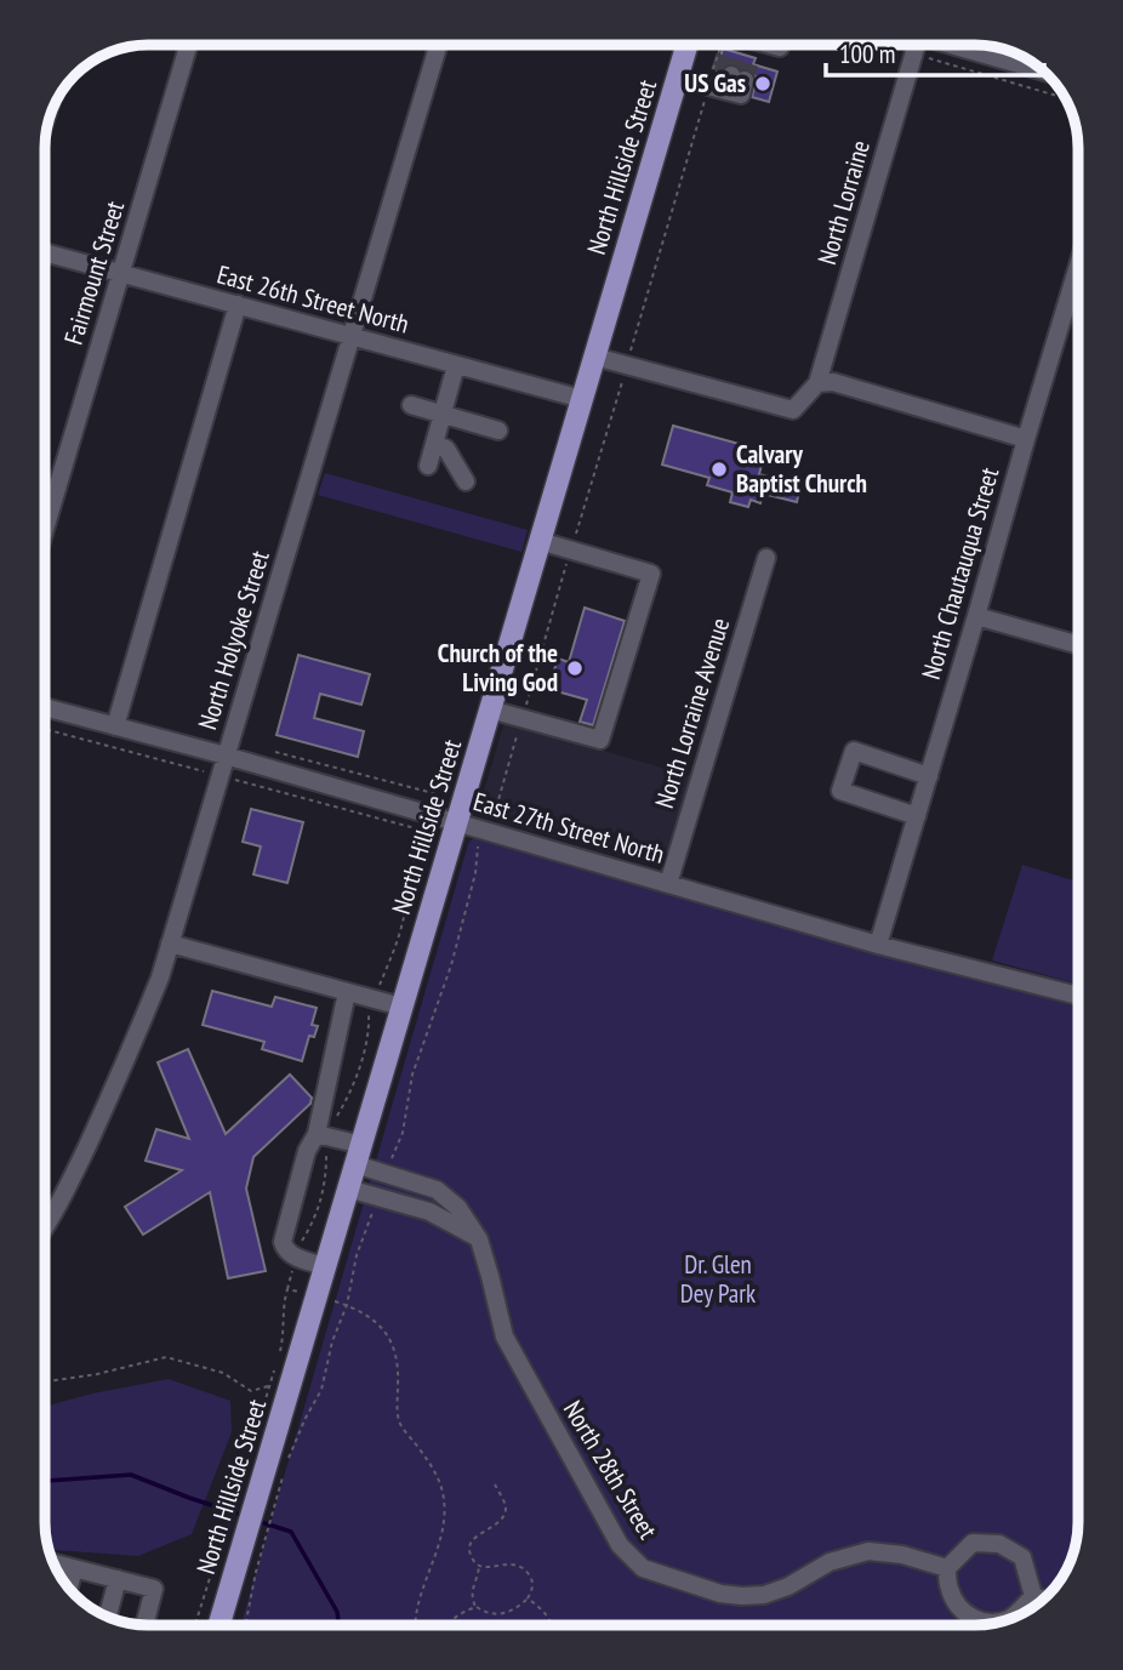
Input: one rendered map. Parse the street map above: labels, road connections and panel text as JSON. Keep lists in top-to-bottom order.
{
  "streets": {
    "main road": ["North Hillside Street"],
    "street": [
      "North Lorraine",
      "Fairmount Street",
      "East 26th Street North",
      "North Chautauqua Street",
      "North Holyoke Street",
      "North Lorraine Avenue",
      "East 27th Street North",
      "North 28th Street"
    ]
  },
  "crossings": [
    ["North Hillside Street", "East 26th Street North"],
    ["North Hillside Street", "East 27th Street North"],
    ["North Hillside Street", "North 28th Street"],
    ["Fairmount Street", "East 26th Street North"],
    ["East 26th Street North", "North Holyoke Street"],
    ["North Chautauqua Street", "East 27th Street North"],
    ["North Holyoke Street", "East 27th Street North"],
    ["North Lorraine Avenue", "East 27th Street North"]
  ],
  "parks": ["Dr. Glen Dey Park"],
  "places": ["US Gas", "Calvary Baptist Church", "Church of the Living God"],
  "scale_bar": "100 m"
}
